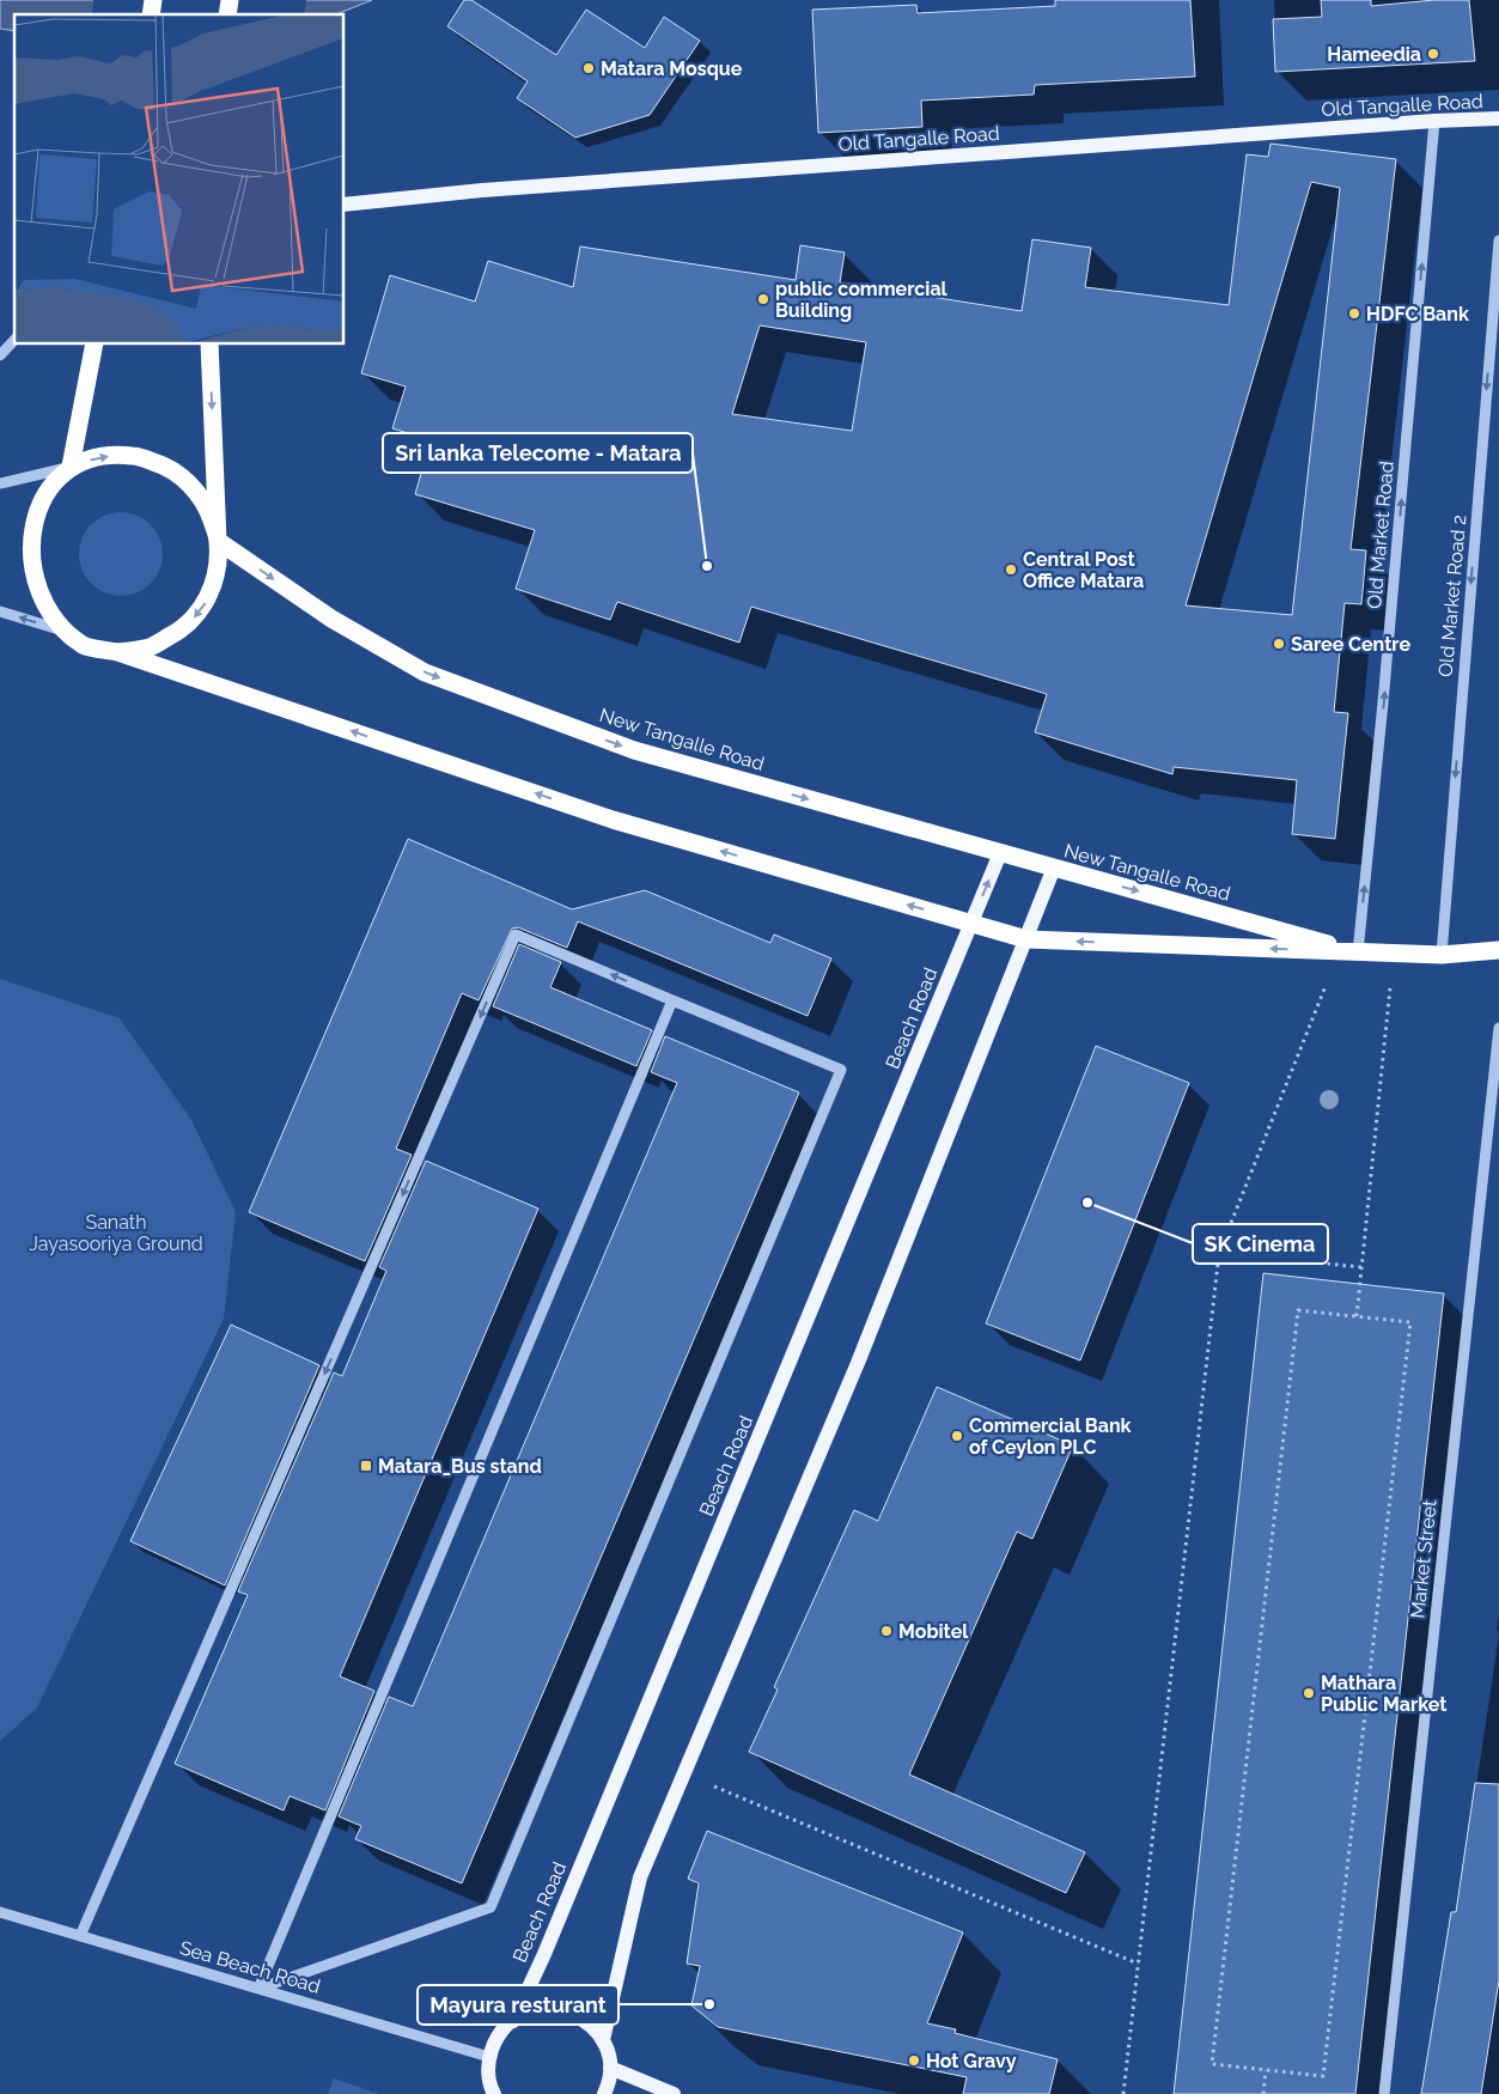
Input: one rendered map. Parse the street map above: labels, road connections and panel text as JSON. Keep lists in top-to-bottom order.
{
  "streets": {
    "highway": ["New Tangalle Road"],
    "main road": ["Old Tangalle Road", "Beach Road"],
    "street": [
      "Old Market Road",
      "Old Market Road 2",
      "Market Street",
      "Sea Beach Road"
    ]
  },
  "crossings": [
    ["Old Tangalle Road", "Old Market Road"],
    ["Old Market Road", "New Tangalle Road"],
    ["Old Market Road 2", "New Tangalle Road"],
    ["New Tangalle Road", "Beach Road"]
  ],
  "one_way": ["Old Market Road", "Old Market Road 2"],
  "parks": ["Sanath Jayasooriya Ground"],
  "places": {
    "other": [
      "Hameedia",
      "Matara Mosque",
      "public commercial Building",
      "HDFC Bank",
      "Sri lanka Telecome - Matara",
      "Central Post Office Matara",
      "Saree Centre",
      "SK Cinema",
      "Commercial Bank of Ceylon PLC",
      "Mobitel",
      "Mathara Public Market",
      "Mayura resturant",
      "Hot Gravy"
    ],
    "transit": ["Matara_Bus stand"]
  }
}
